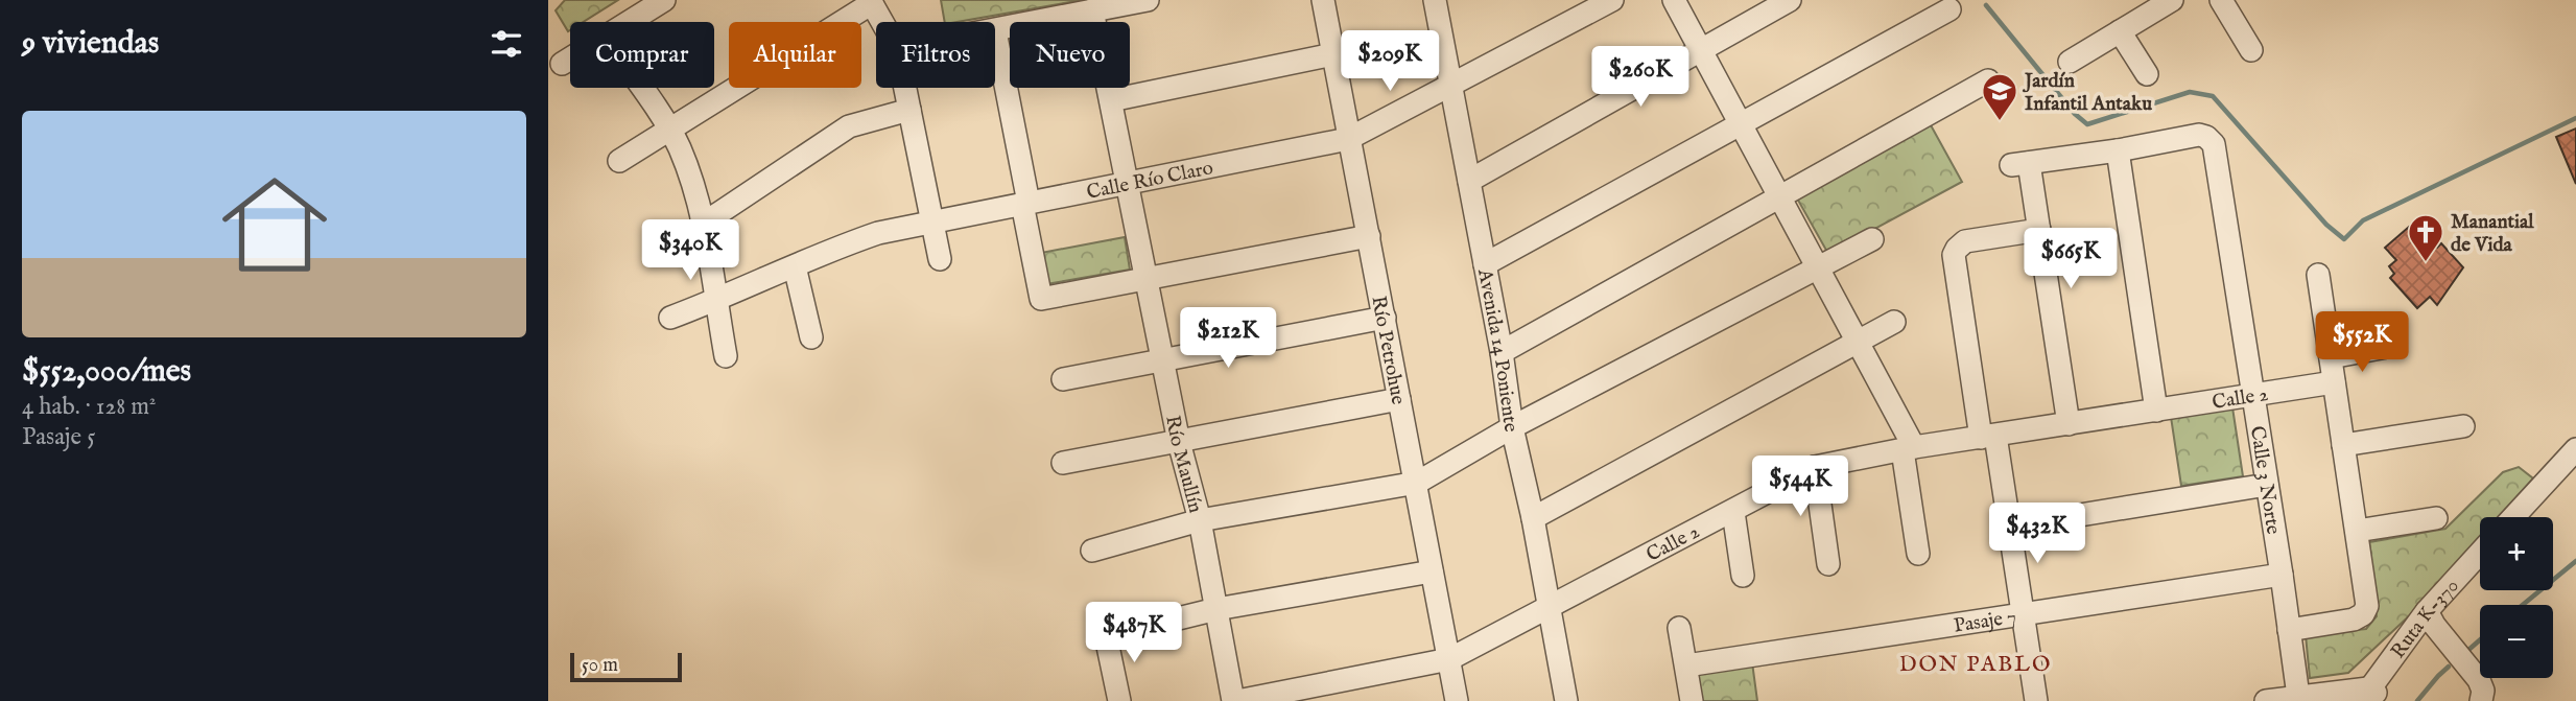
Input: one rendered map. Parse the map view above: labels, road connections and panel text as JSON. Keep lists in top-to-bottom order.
{
  "streets": {
    "street": [
      "Calle Río Claro",
      "Río Petrohue",
      "Avenida 14 Poniente",
      "Calle 2",
      "Río Maullín",
      "Calle 3 Norte",
      "Ruta K-370",
      "Pasaje 7"
    ]
  },
  "crossings": [
    ["Calle Río Claro", "Río Petrohue"],
    ["Calle Río Claro", "Avenida 14 Poniente"],
    ["Calle Río Claro", "Río Maullín"],
    ["Río Petrohue", "Calle 2"],
    ["Avenida 14 Poniente", "Calle 2"],
    ["Calle 2", "Río Maullín"],
    ["Calle 2", "Calle 3 Norte"],
    ["Calle 3 Norte", "Pasaje 7"]
  ],
  "districts": ["DON PABLO"],
  "places": {
    "school or university": ["Jardín Infantil Antaku"],
    "church": ["Manantial de Vida"]
  },
  "scale_bar": "50 m",
  "page": {
    "heading": "9 viviendas",
    "chip": [
      "Comprar",
      "Alquilar",
      "Filtros",
      "Nuevo"
    ],
    "price": [
      "$209K",
      "$260K",
      "$340K",
      "$665K",
      "$212K",
      "$552K",
      "$544K",
      "$432K",
      "$487K"
    ],
    "list": [
      {
        "name": "$552,000/mes",
        "note": "4 hab. · 128 m² · Pasaje 5"
      }
    ],
    "map_buttons": ["+", "−"],
    "scale": "50 m"
  }
}
